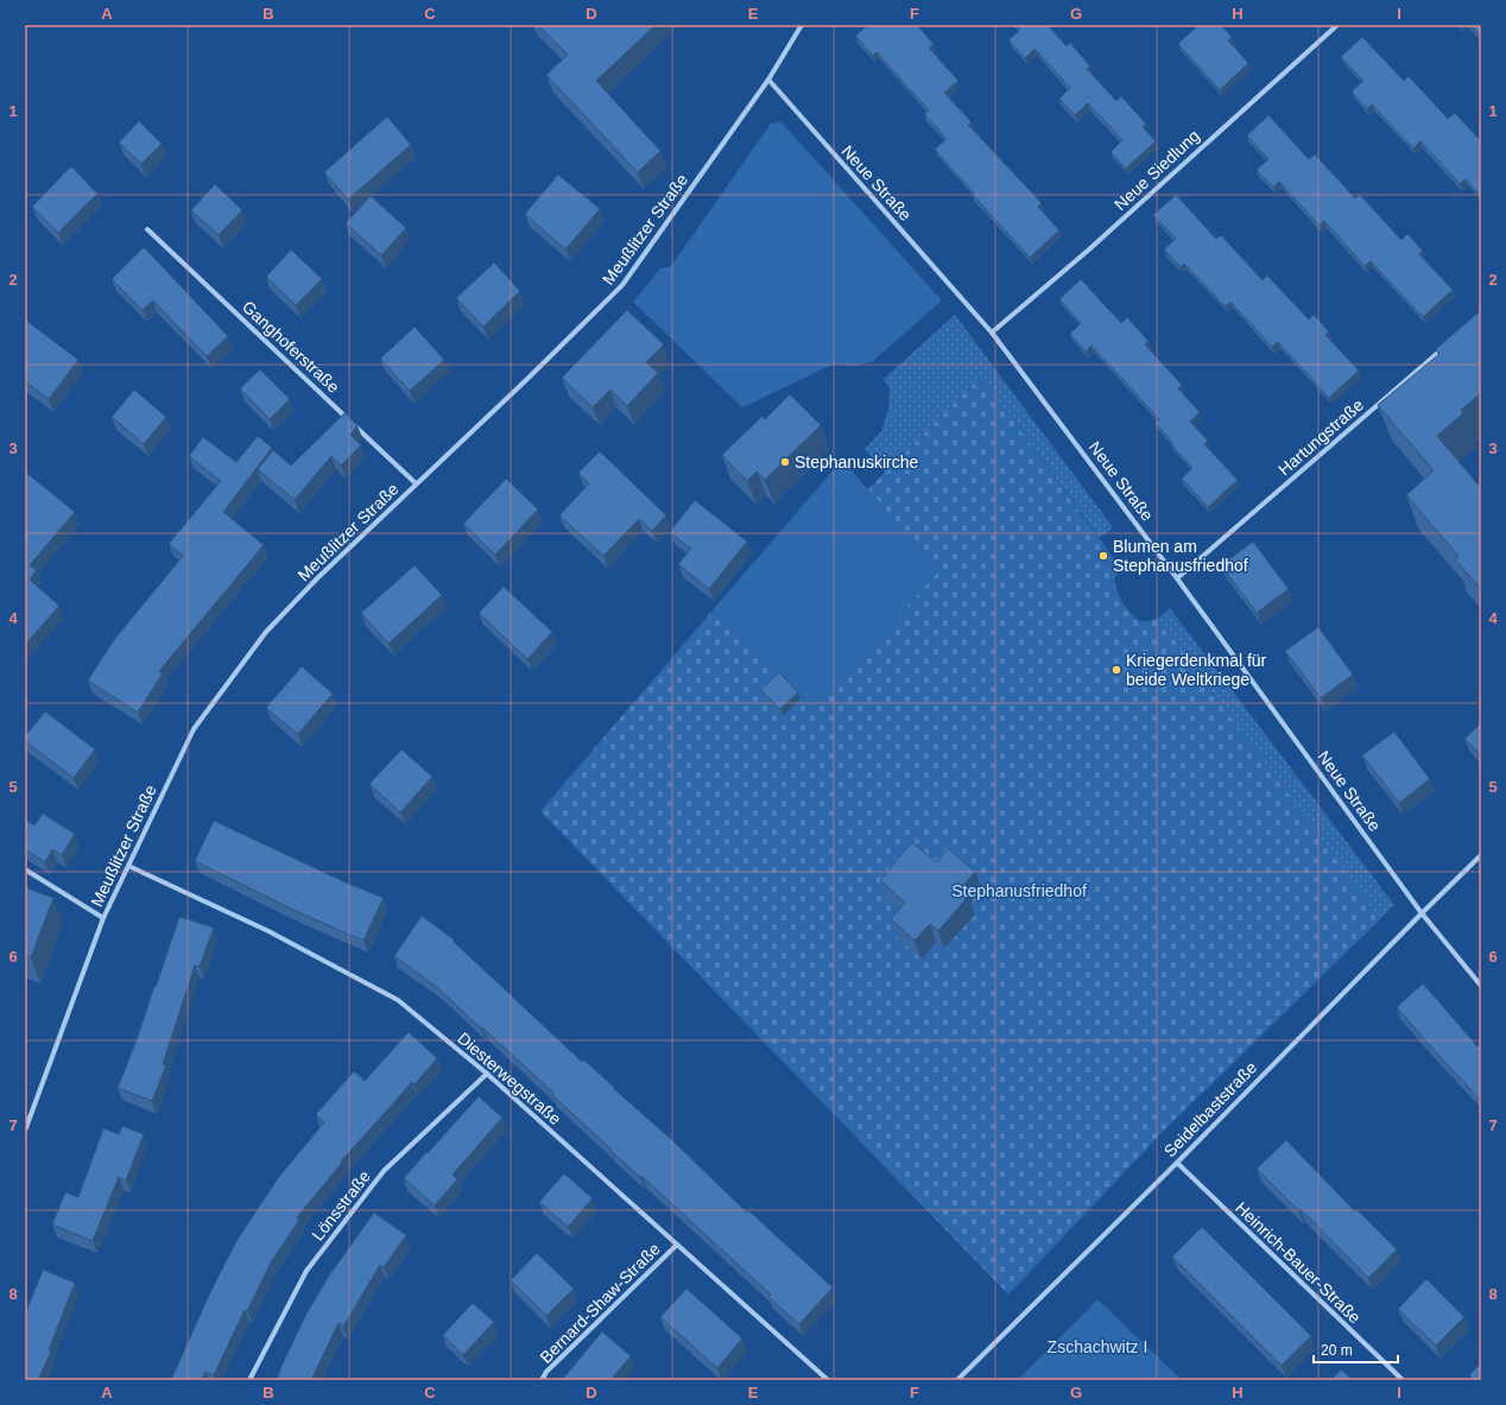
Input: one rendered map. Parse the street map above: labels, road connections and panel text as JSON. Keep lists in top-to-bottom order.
{
  "streets": {
    "street": [
      "Neue Siedlung",
      "Neue Straße",
      "Meußlitzer Straße",
      "Ganghoferstraße",
      "Hartungstraße",
      "Diesterwegstraße",
      "Seidelbaststraße",
      "Lönsstraße",
      "Heinrich-Bauer-Straße",
      "Bernard-Shaw-Straße"
    ]
  },
  "crossings": [
    ["Neue Siedlung", "Neue Straße"],
    ["Neue Straße", "Meußlitzer Straße"],
    ["Neue Straße", "Hartungstraße"],
    ["Neue Straße", "Seidelbaststraße"],
    ["Meußlitzer Straße", "Ganghoferstraße"],
    ["Meußlitzer Straße", "Diesterwegstraße"],
    ["Diesterwegstraße", "Lönsstraße"],
    ["Diesterwegstraße", "Bernard-Shaw-Straße"],
    ["Seidelbaststraße", "Heinrich-Bauer-Straße"]
  ],
  "parks": ["Stephanusfriedhof", "Zschachwitz I"],
  "places": ["Stephanuskirche", "Blumen am Stephanusfriedhof", "Kriegerdenkmal für beide Weltkriege"],
  "scale_bar": "20 m",
  "grid": {
    "columns": [
      "A",
      "B",
      "C",
      "D",
      "E",
      "F",
      "G",
      "H",
      "I"
    ],
    "rows": [
      "1",
      "2",
      "3",
      "4",
      "5",
      "6",
      "7",
      "8"
    ]
  }
}
